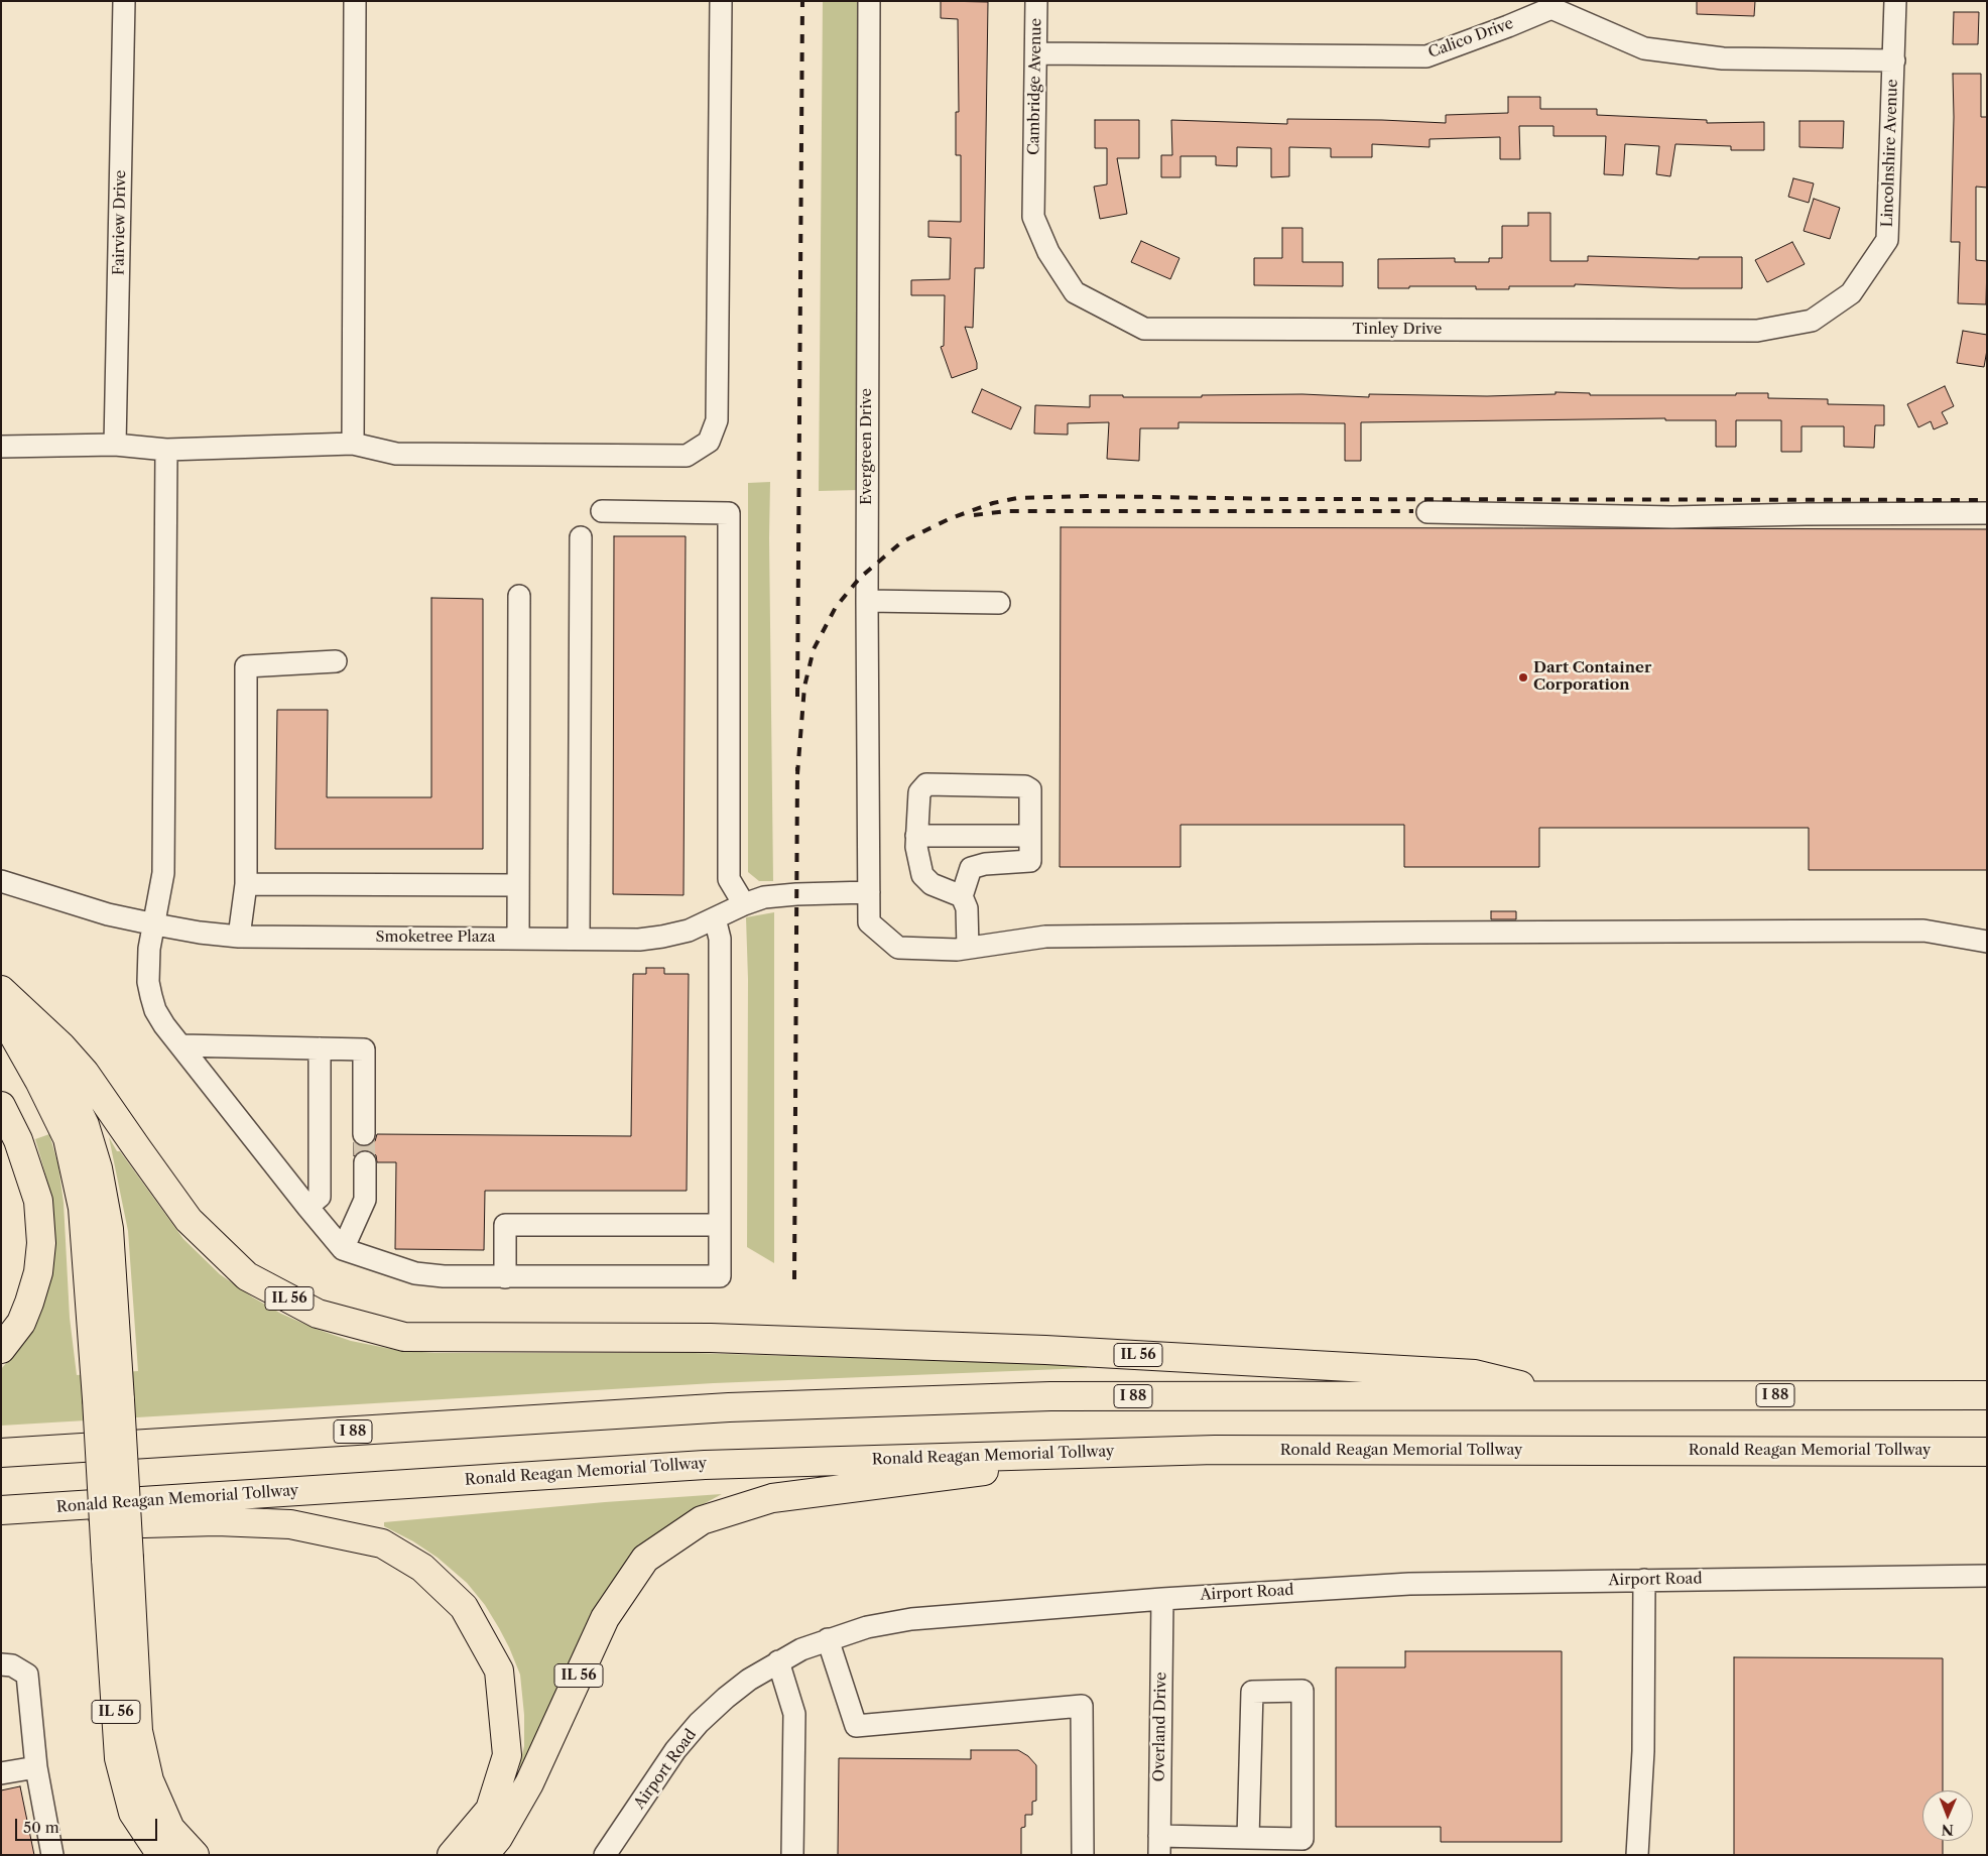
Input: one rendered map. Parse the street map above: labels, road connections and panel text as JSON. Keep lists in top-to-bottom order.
{
  "streets": {
    "highway": ["IL 56", "I 88", "Ronald Reagan Memorial Tollway"],
    "street": [
      "Calico Drive",
      "Cambridge Avenue",
      "Lincolnshire Avenue",
      "Fairview Drive",
      "Tinley Drive",
      "Evergreen Drive",
      "Smoketree Plaza",
      "Airport Road",
      "Overland Drive"
    ]
  },
  "crossings": [
    ["Calico Drive", "Cambridge Avenue"],
    ["Calico Drive", "Lincolnshire Avenue"],
    ["Cambridge Avenue", "Tinley Drive"],
    ["Lincolnshire Avenue", "Tinley Drive"],
    ["Evergreen Drive", "Smoketree Plaza"],
    ["IL 56", "I 88"],
    ["IL 56", "Ronald Reagan Memorial Tollway"],
    ["Airport Road", "Overland Drive"]
  ],
  "places": ["Dart Container Corporation"],
  "scale_bar": "50 m",
  "north": "bottom"
}
